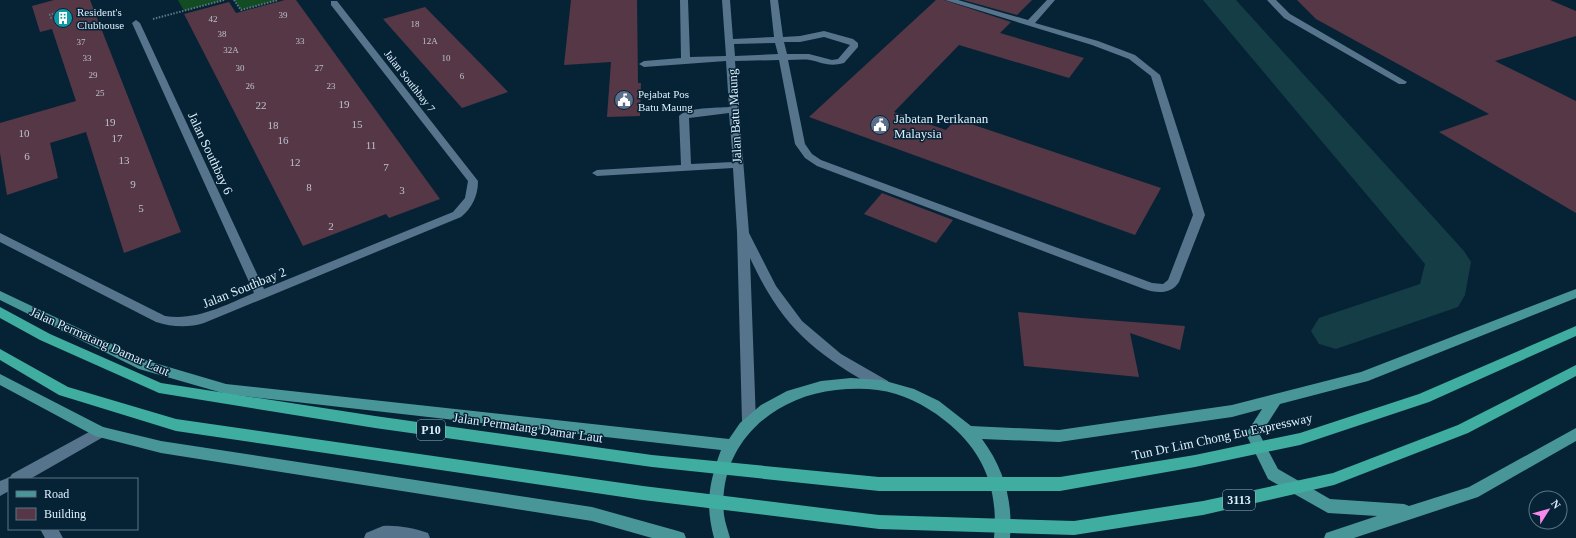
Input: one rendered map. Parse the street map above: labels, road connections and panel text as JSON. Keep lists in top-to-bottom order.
{
  "streets": {
    "highway": [
      "Jalan Permatang Damar Laut",
      "P10",
      "Tun Dr Lim Chong Eu Expressway",
      "3113"
    ],
    "street": [
      "Jalan Southbay 7",
      "Jalan Batu Maung",
      "Jalan Southbay 6",
      "Jalan Southbay 2"
    ]
  },
  "crossings": [
    ["Jalan Southbay 7", "Jalan Southbay 2"],
    ["Jalan Southbay 6", "Jalan Southbay 2"],
    ["Jalan Permatang Damar Laut", "Tun Dr Lim Chong Eu Expressway"]
  ],
  "places": {
    "building": ["Resident's Clubhouse"],
    "public building": ["Pejabat Pos Batu Maung", "Jabatan Perikanan Malaysia"]
  },
  "house_numbers": [
    "39",
    "42",
    "18",
    "38",
    "33",
    "12A",
    "37",
    "32A",
    "33",
    "10",
    "30",
    "27",
    "29",
    "6",
    "26",
    "23",
    "25",
    "19",
    "22",
    "19",
    "15",
    "18",
    "10",
    "17",
    "16",
    "11",
    "6",
    "13",
    "12",
    "7",
    "9",
    "8",
    "3",
    "5",
    "2"
  ],
  "legend": ["Road", "Building"],
  "north": "top right"
}
